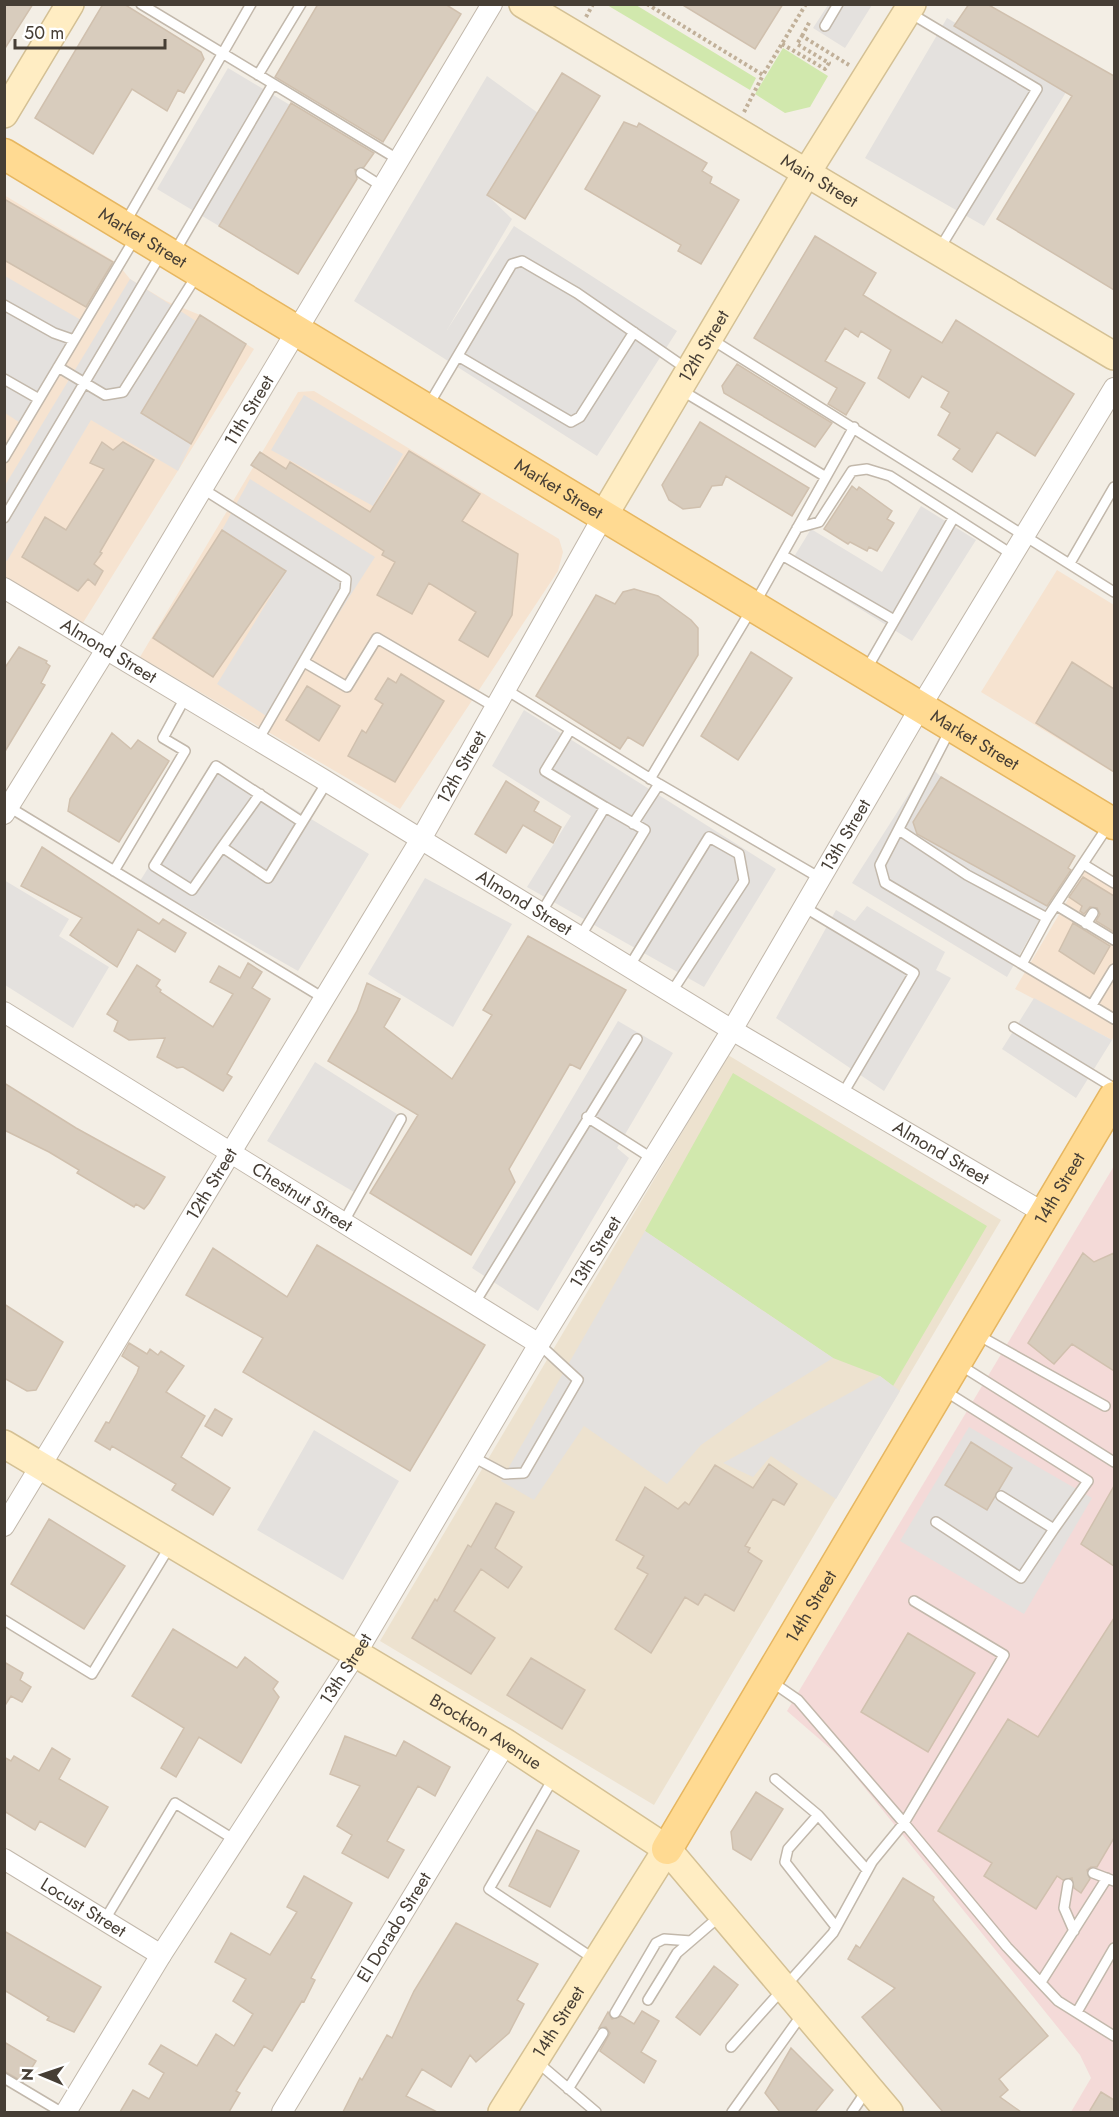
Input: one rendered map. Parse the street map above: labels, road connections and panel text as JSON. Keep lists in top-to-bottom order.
{
  "streets": {
    "main road": ["Market Street", "14th Street"],
    "street": [
      "Main Street",
      "12th Street",
      "11th Street",
      "Almond Street",
      "13th Street",
      "Chestnut Street",
      "Brockton Avenue",
      "Locust Street",
      "El Dorado Street"
    ]
  },
  "crossings": [
    ["Main Street", "12th Street"],
    ["Market Street", "12th Street"],
    ["Market Street", "11th Street"],
    ["Market Street", "13th Street"],
    ["12th Street", "Almond Street"],
    ["12th Street", "Chestnut Street"],
    ["12th Street", "Brockton Avenue"],
    ["11th Street", "Almond Street"],
    ["Almond Street", "13th Street"],
    ["Almond Street", "14th Street"],
    ["13th Street", "Chestnut Street"],
    ["13th Street", "Brockton Avenue"],
    ["13th Street", "Locust Street"],
    ["14th Street", "Brockton Avenue"],
    ["Brockton Avenue", "El Dorado Street"]
  ],
  "scale_bar": "50 m",
  "north": "left"
}
